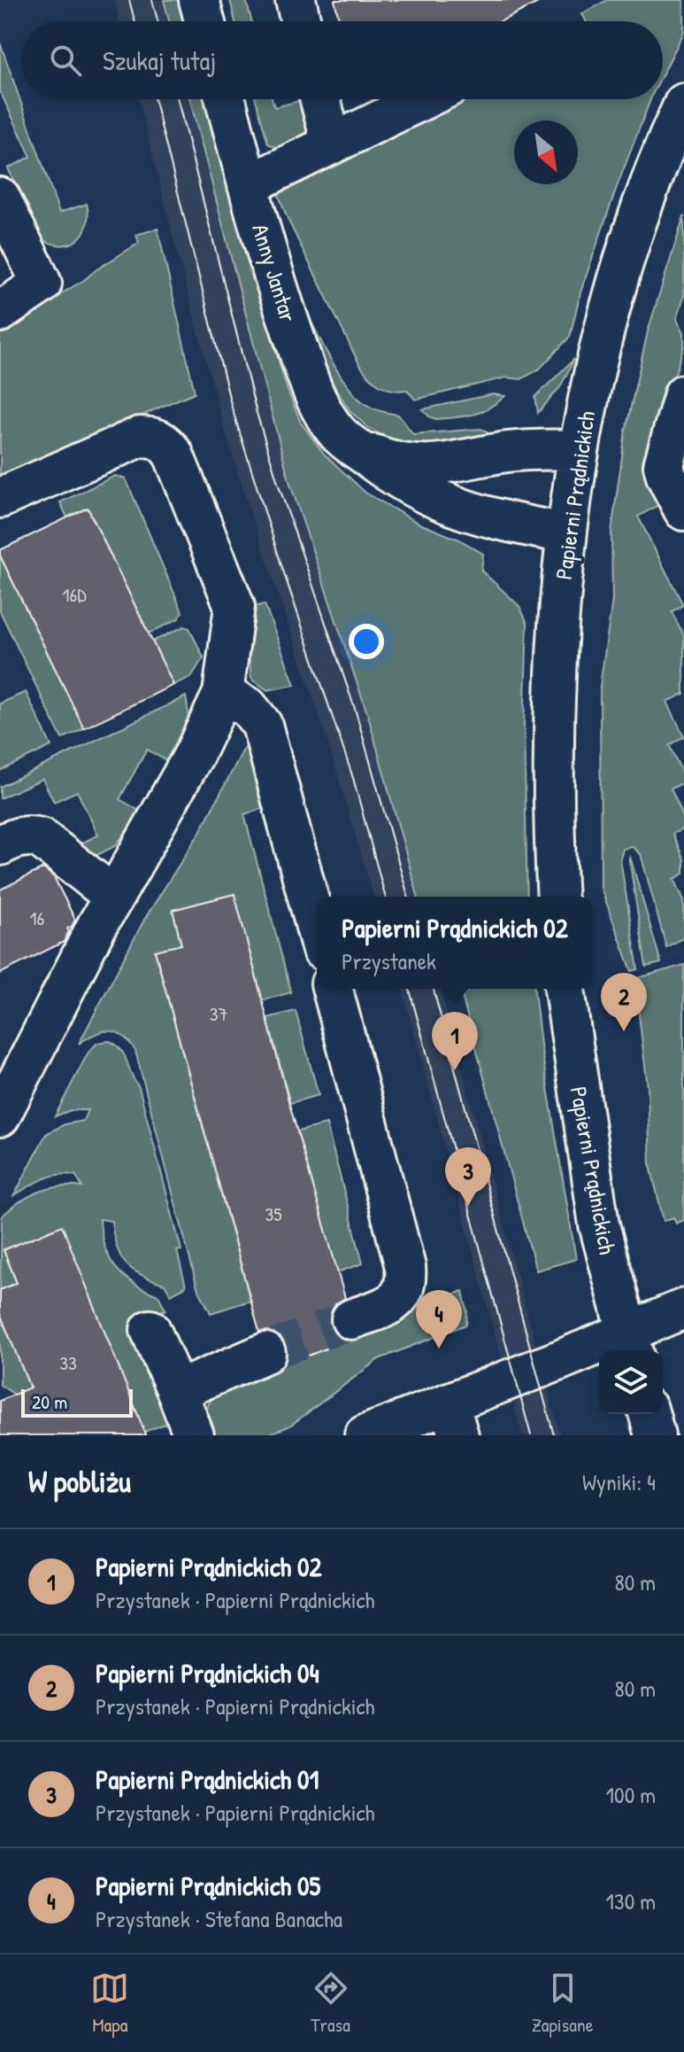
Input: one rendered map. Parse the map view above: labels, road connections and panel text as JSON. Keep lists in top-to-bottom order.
{
  "streets": {
    "street": ["Anny Jantar", "Papierni Prądnickich"]
  },
  "crossings": [
    ["Anny Jantar", "Papierni Prądnickich"]
  ],
  "house_numbers": [
    "16D",
    "16",
    "37",
    "35",
    "33"
  ],
  "scale_bar": "20 m",
  "north": "bottom right",
  "page": {
    "search": "Szukaj tutaj",
    "popup": ["Papierni Prądnickich 02", "Przystanek"],
    "pins": [
      "2",
      "1",
      "3",
      "4"
    ],
    "scale": "20 m",
    "heading": ["W pobliżu", "Wyniki: 4"],
    "list": [
      {
        "mark": "1",
        "name": "Papierni Prądnickich 02",
        "note": "Przystanek · Papierni Prądnickich",
        "value": "80 m"
      },
      {
        "mark": "2",
        "name": "Papierni Prądnickich 04",
        "note": "Przystanek · Papierni Prądnickich",
        "value": "80 m"
      },
      {
        "mark": "3",
        "name": "Papierni Prądnickich 01",
        "note": "Przystanek · Papierni Prądnickich",
        "value": "100 m"
      },
      {
        "mark": "4",
        "name": "Papierni Prądnickich 05",
        "note": "Przystanek · Stefana Banacha",
        "value": "130 m"
      }
    ],
    "nav": ["Mapa", "Trasa", "Zapisane"]
  }
}
